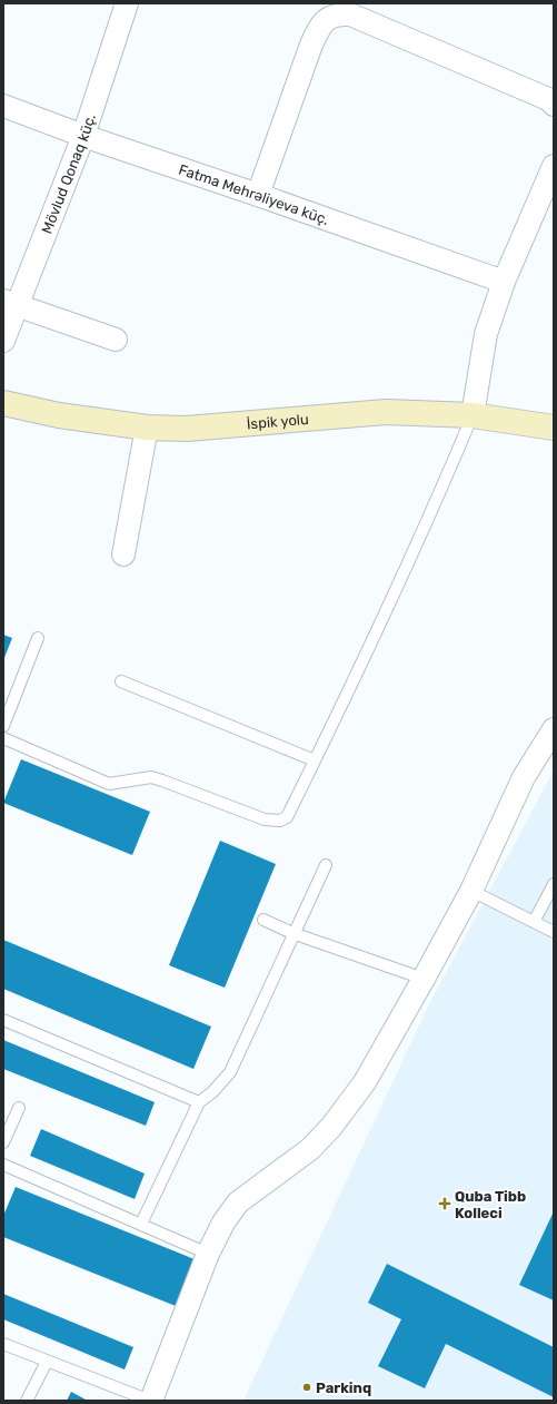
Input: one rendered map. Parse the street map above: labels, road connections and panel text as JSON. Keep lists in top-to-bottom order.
{
  "streets": {
    "street": ["Mövlud Qonaq küç.", "Fatma Mehrəliyeva küç.", "İspik yolu"]
  },
  "crossings": [
    ["Mövlud Qonaq küç.", "Fatma Mehrəliyeva küç."]
  ],
  "places": {
    "health": ["Quba Tibb Kolleci"],
    "other": ["Parkinq"]
  }
}
